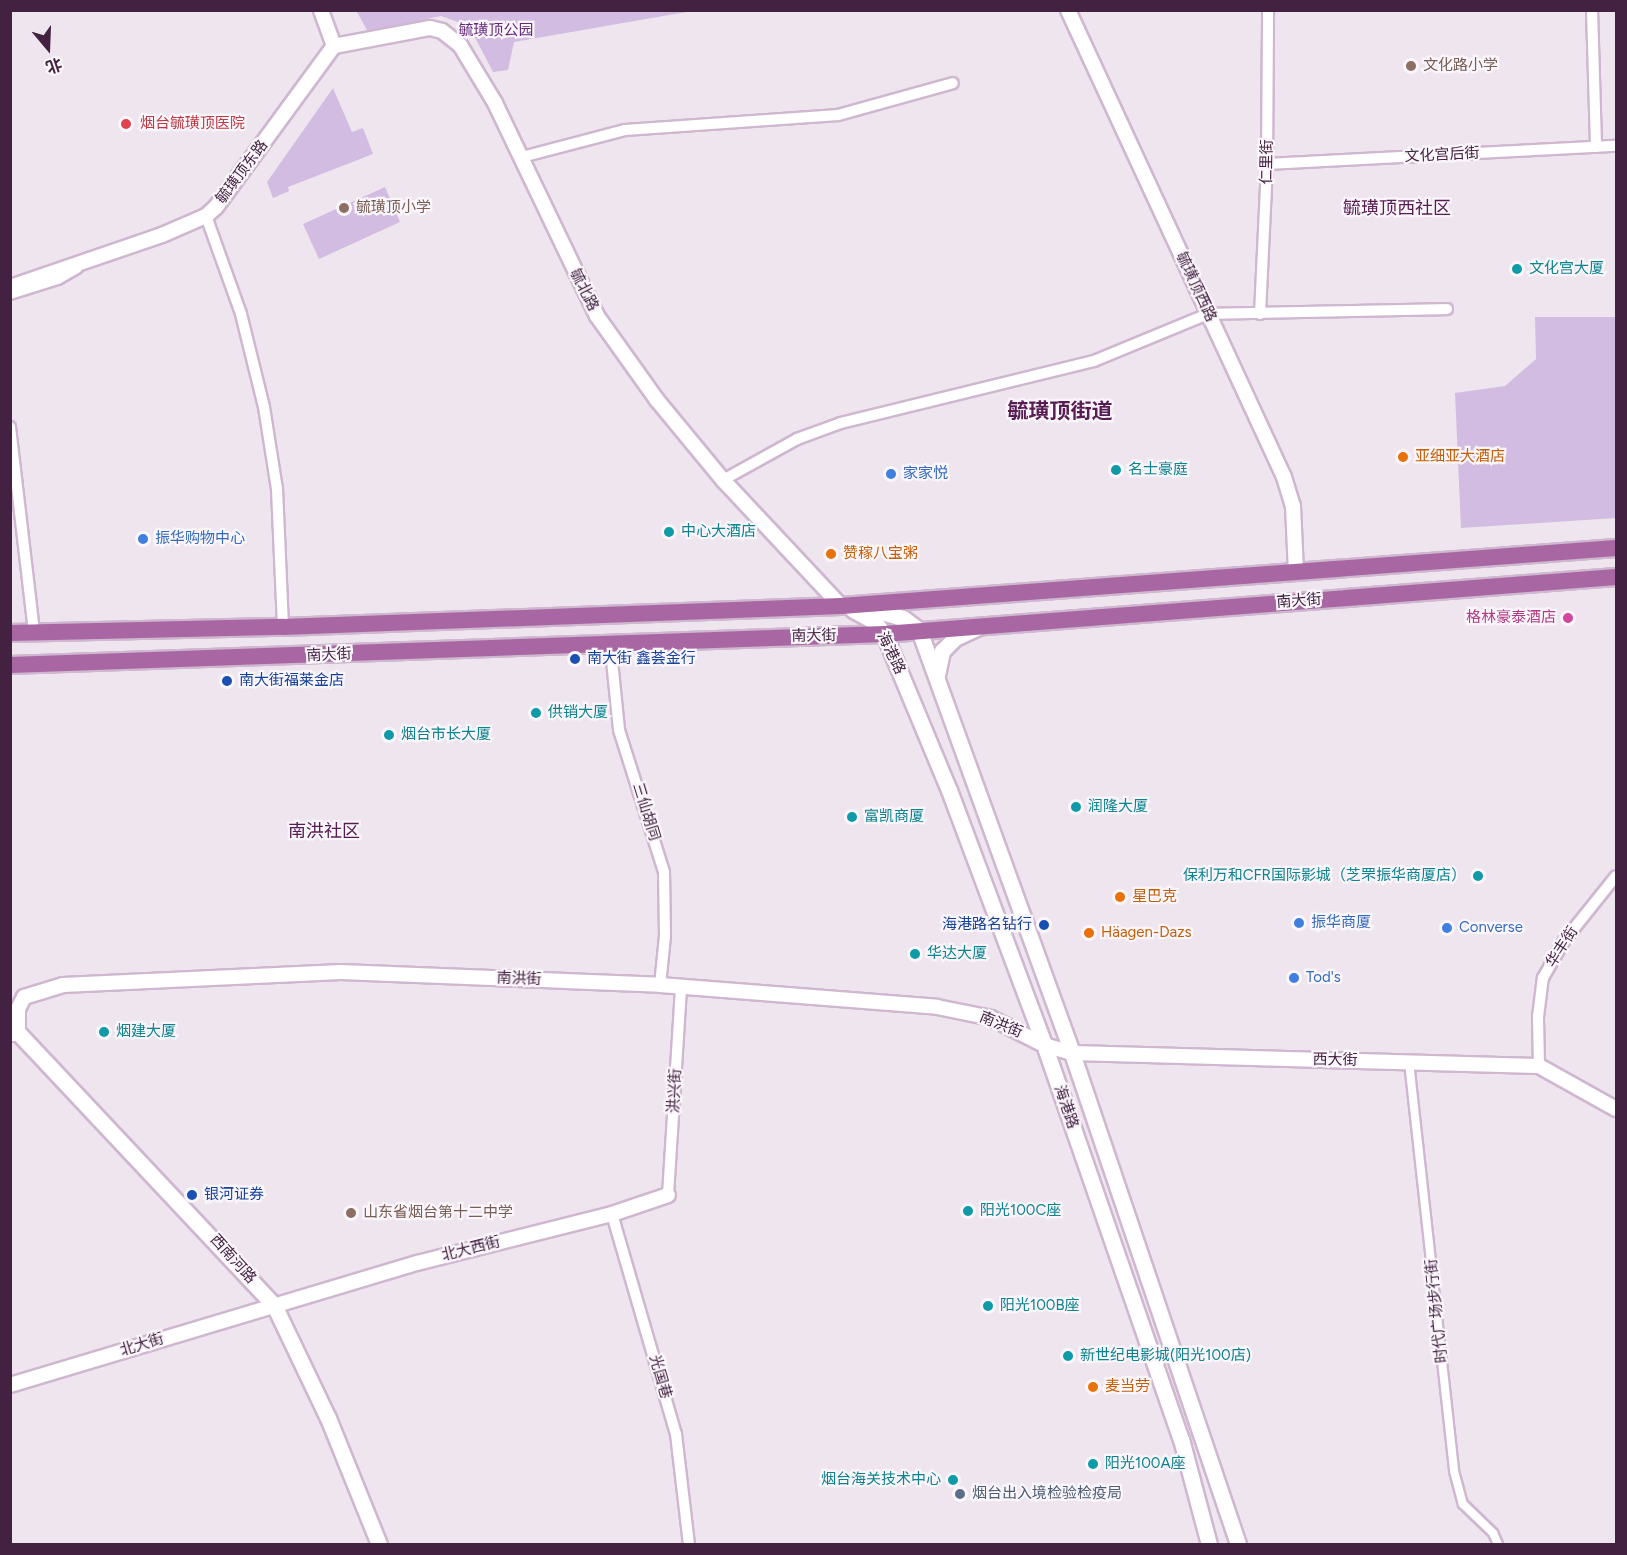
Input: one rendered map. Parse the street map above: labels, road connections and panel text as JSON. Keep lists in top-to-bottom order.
{
  "streets": {
    "main road": ["南大街", "海港路", "西南河路"],
    "street": [
      "文化宫后街",
      "仁里街",
      "毓璜顶东路",
      "毓璜顶西路",
      "毓北路",
      "三仙胡同",
      "华丰街",
      "南洪街",
      "西大街",
      "洪兴街",
      "北大西街",
      "时代广场步行街",
      "北大街",
      "光国巷"
    ]
  },
  "crossings": [
    ["文化宫后街", "仁里街"],
    ["毓璜顶东路", "毓北路"],
    ["毓璜顶西路", "南大街"],
    ["毓北路", "南大街"],
    ["毓北路", "海港路"],
    ["南大街", "海港路"],
    ["南大街", "三仙胡同"],
    ["海港路", "南洪街"],
    ["海港路", "西大街"],
    ["三仙胡同", "南洪街"],
    ["华丰街", "西大街"],
    ["南洪街", "西大街"],
    ["南洪街", "洪兴街"],
    ["南洪街", "西南河路"],
    ["西大街", "时代广场步行街"],
    ["洪兴街", "北大西街"],
    ["北大西街", "西南河路"],
    ["北大西街", "北大街"],
    ["北大西街", "光国巷"],
    ["西南河路", "北大街"]
  ],
  "districts": ["毓璜顶西社区", "毓璜顶街道", "南洪社区"],
  "parks": ["毓璜顶公园"],
  "places": [
    "文化路小学",
    "烟台毓璜顶医院",
    "毓璜顶小学",
    "文化宫大厦",
    "亚细亚大酒店",
    "名士豪庭",
    "家家悦",
    "中心大酒店",
    "振华购物中心",
    "赞稼八宝粥",
    "格林豪泰酒店",
    "南大街 鑫荟金行",
    "南大街福莱金店",
    "供销大厦",
    "烟台市长大厦",
    "润隆大厦",
    "富凯商厦",
    "保利万和CFR国际影城（芝罘振华商厦店）",
    "星巴克",
    "振华商厦",
    "海港路名钻行",
    "Converse",
    "Häagen-Dazs",
    "华达大厦",
    "Tod's",
    "烟建大厦",
    "银河证券",
    "阳光100C座",
    "山东省烟台第十二中学",
    "阳光100B座",
    "新世纪电影城(阳光100店)",
    "麦当劳",
    "阳光100A座",
    "烟台海关技术中心",
    "烟台出入境检验检疫局"
  ],
  "north": "bottom"
}
